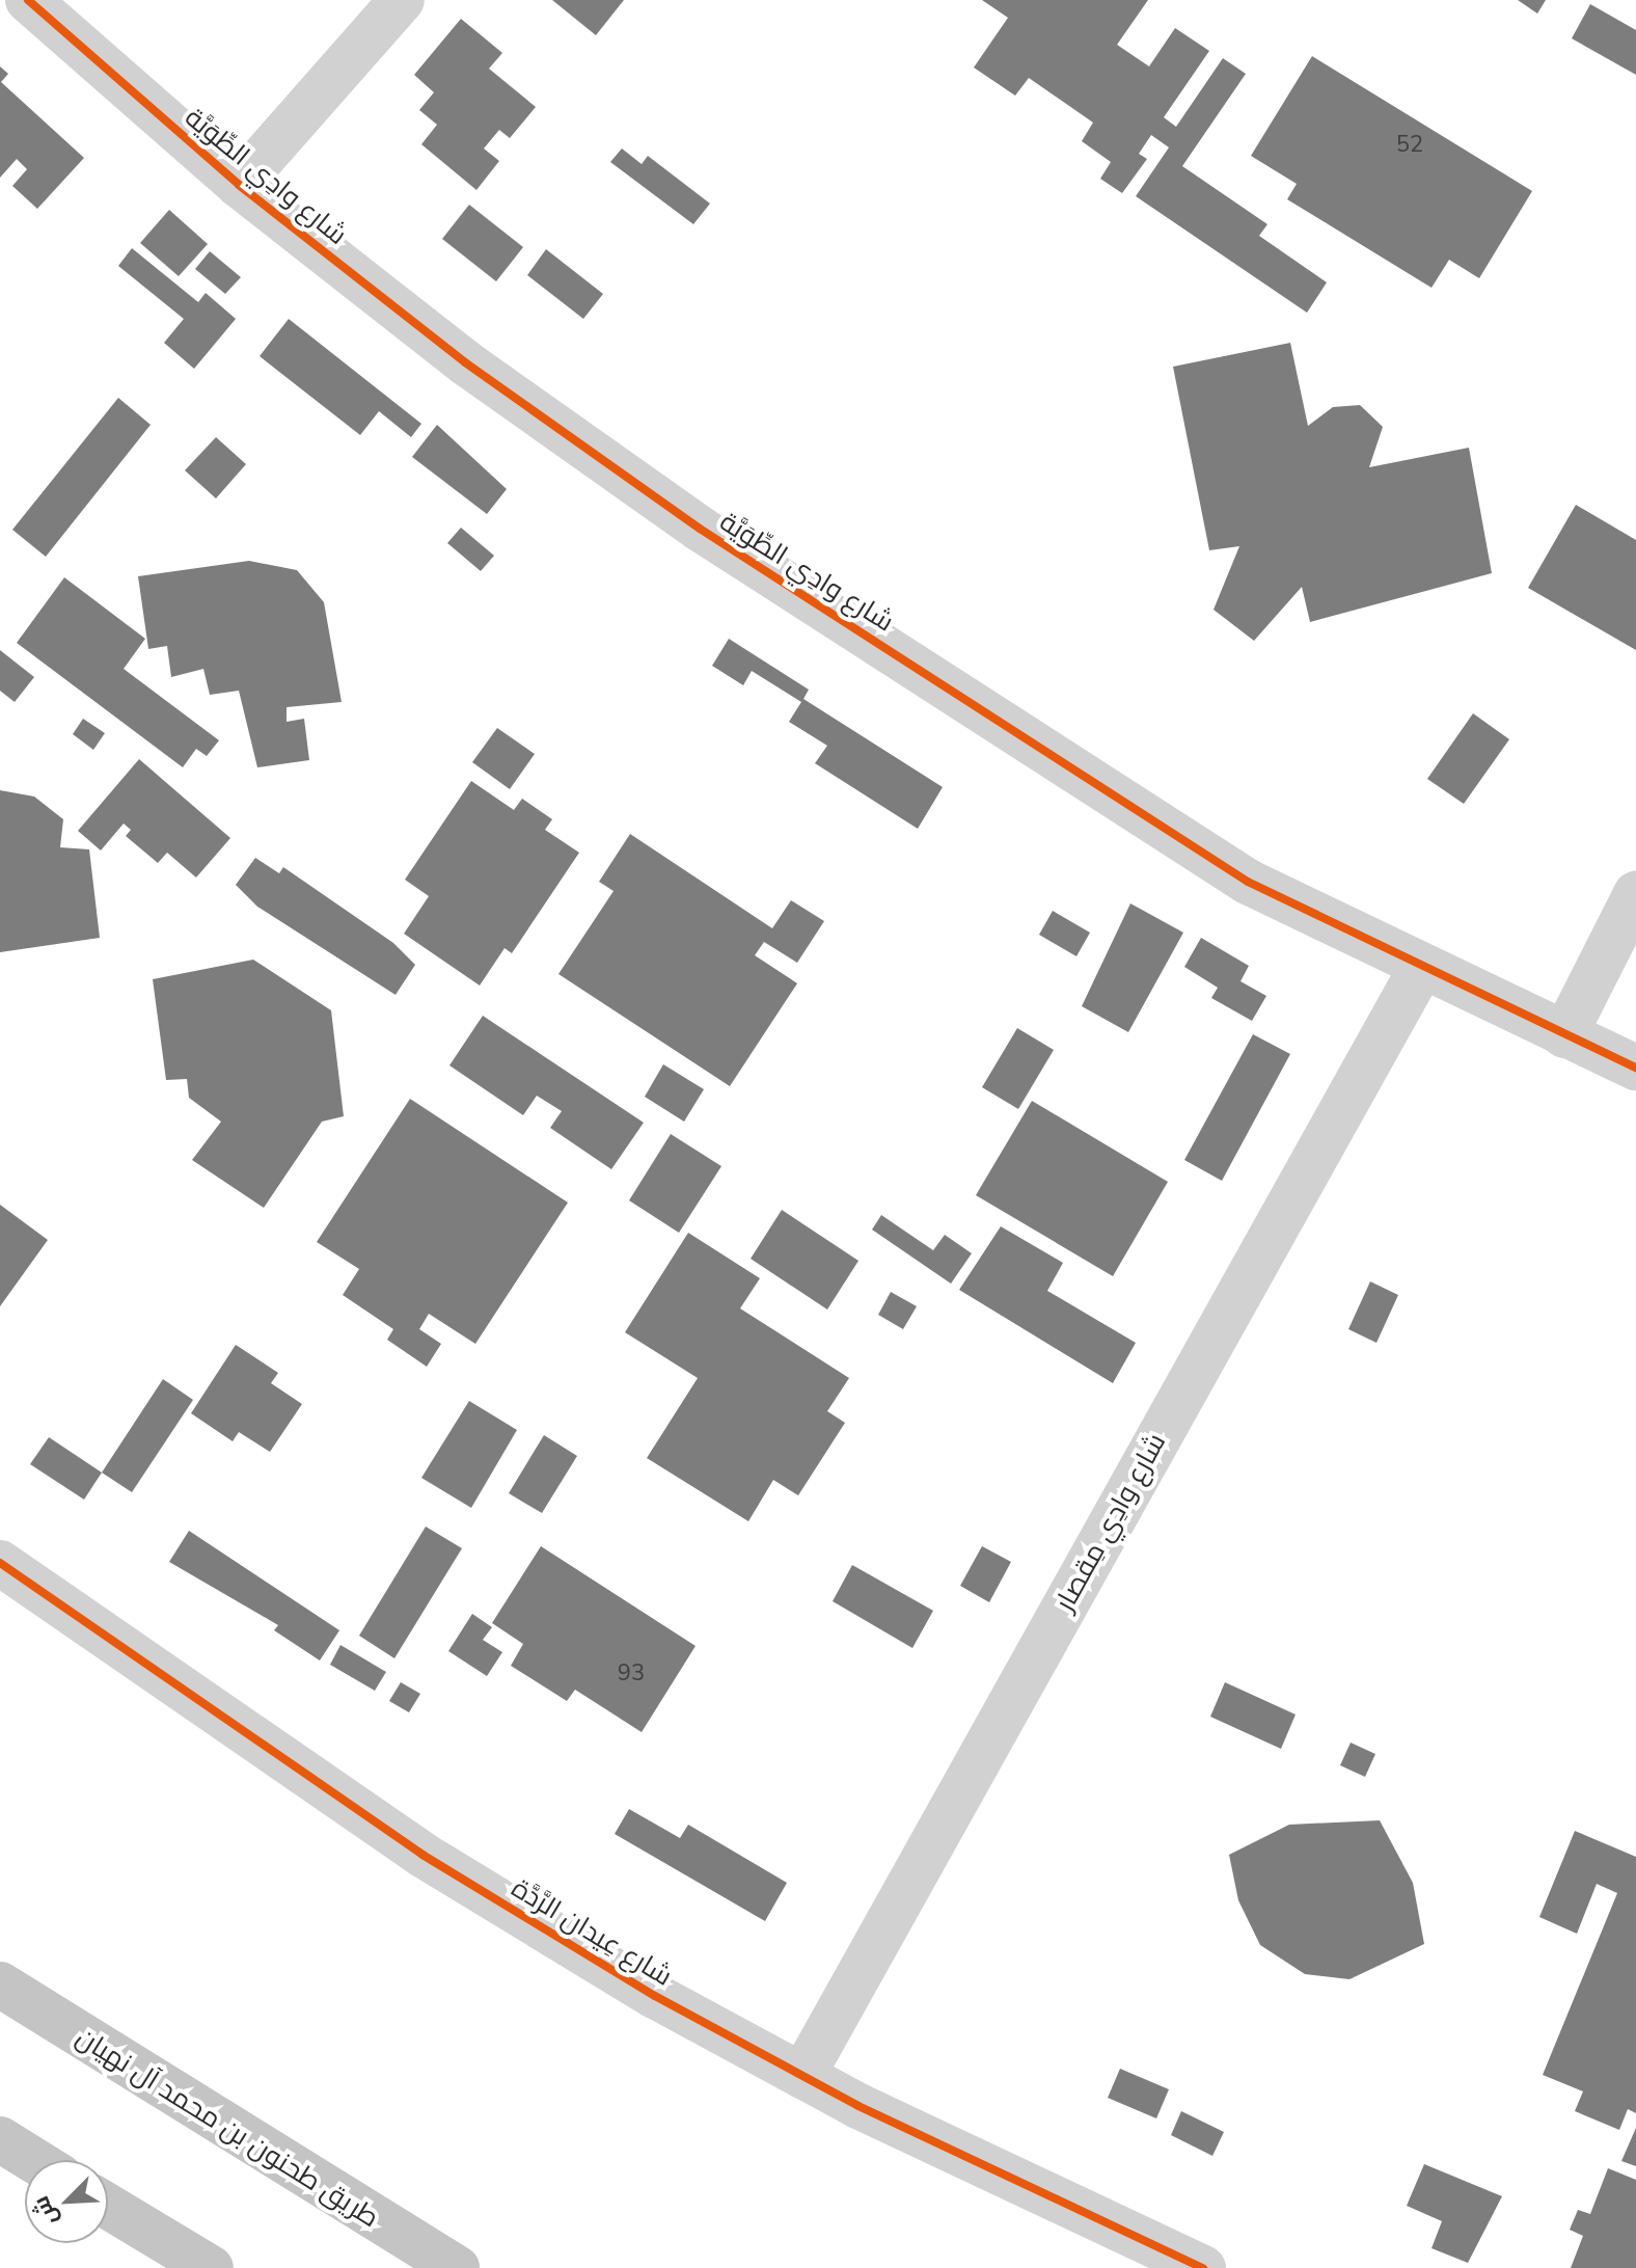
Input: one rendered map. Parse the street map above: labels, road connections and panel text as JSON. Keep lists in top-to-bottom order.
{
  "streets": {
    "main road": ["طريق طحنون بن محمد آل نهيان"],
    "street": ["شارع وادِي الطِّوَيَّة", "شارع وادِي مِقصار", "شارع عِيدان الرَّدَّة"]
  },
  "crossings": [
    ["شارع وادِي الطِّوَيَّة", "شارع وادِي مِقصار"],
    ["شارع وادِي مِقصار", "شارع عِيدان الرَّدَّة"]
  ],
  "house_numbers": ["52", "93"],
  "north": "bottom left"
}
